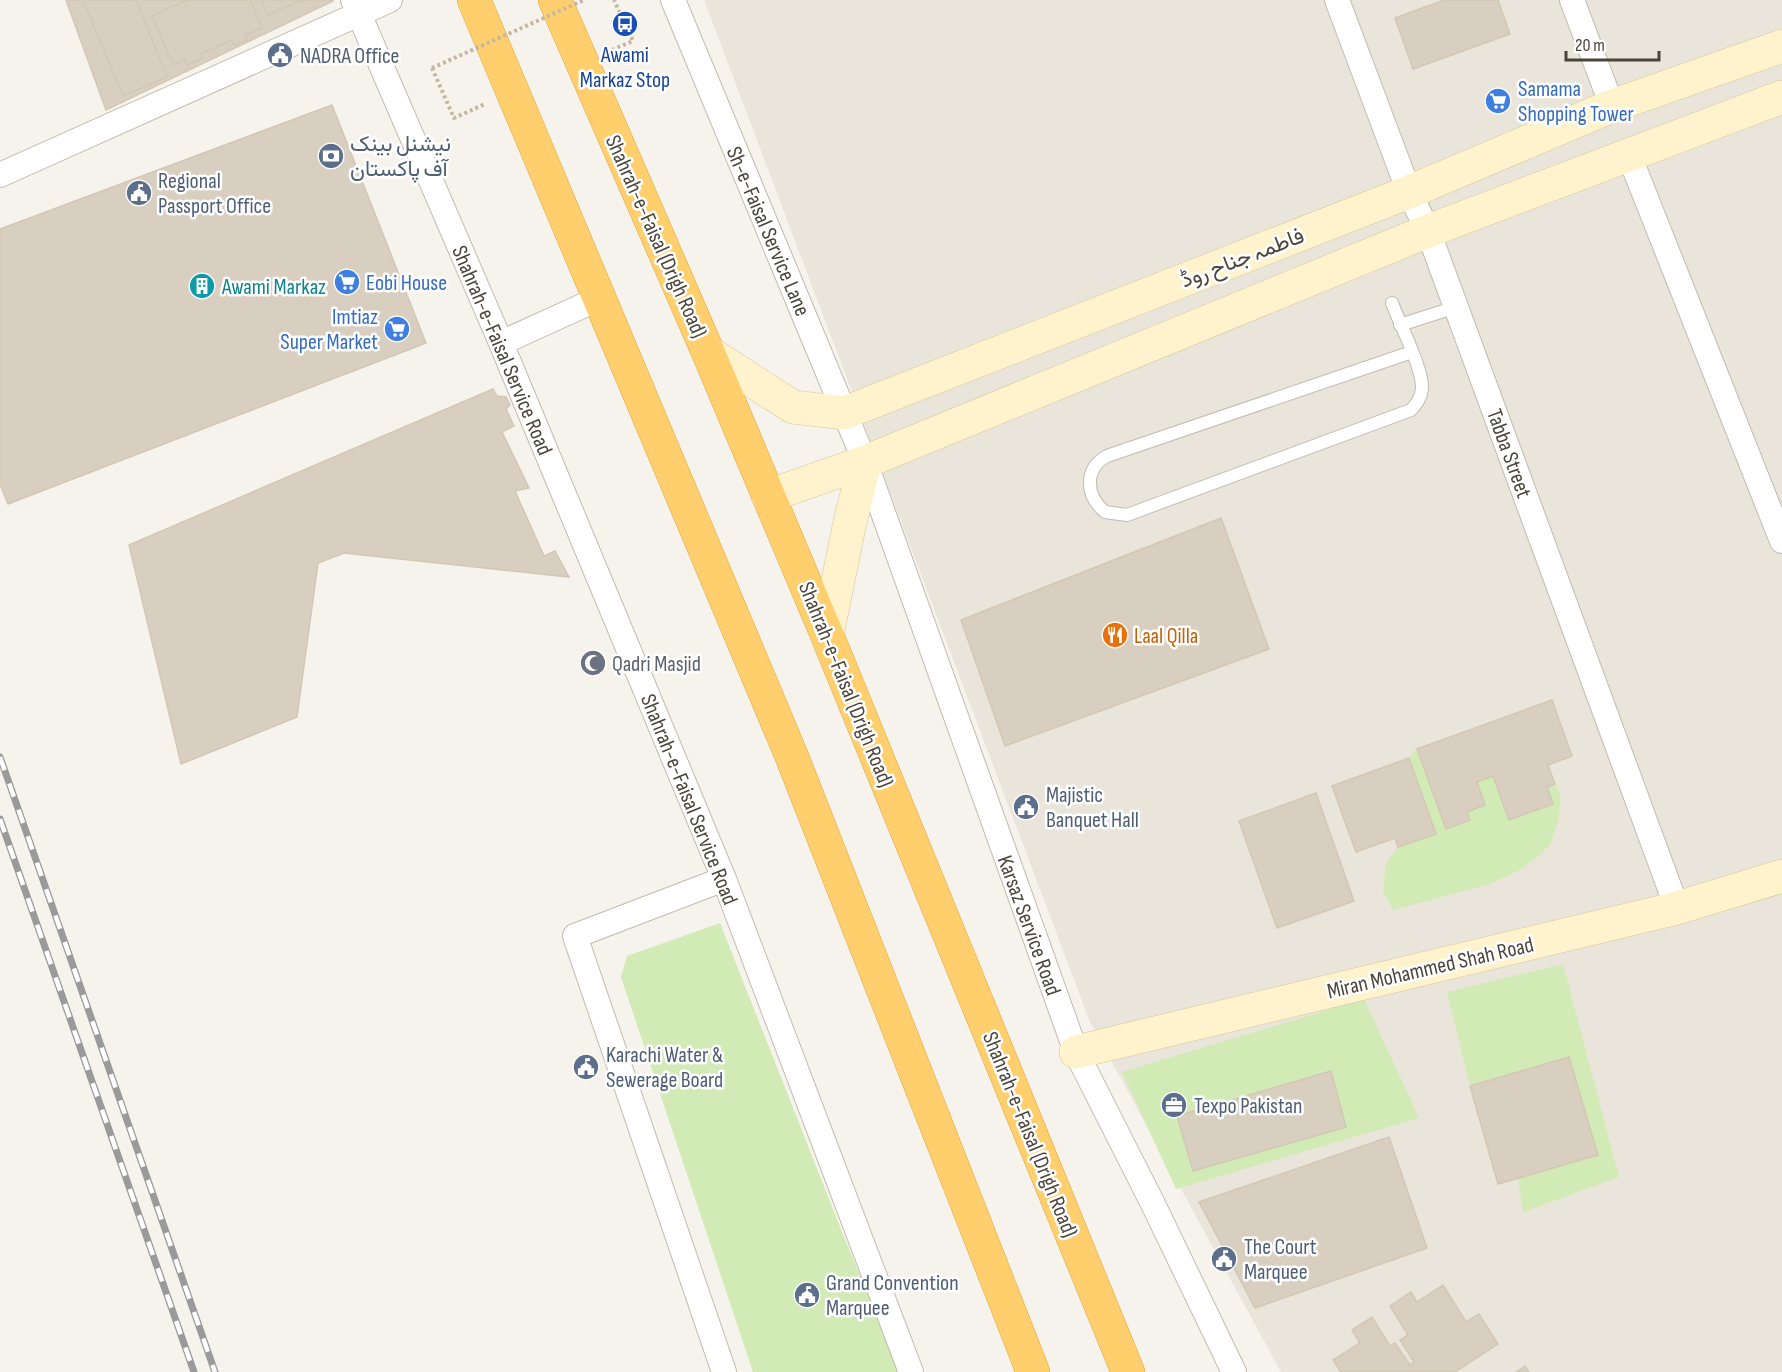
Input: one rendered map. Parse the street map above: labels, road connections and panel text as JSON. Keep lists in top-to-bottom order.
{
  "streets": {
    "highway": ["Shahrah-e-Faisal (Drigh Road)"],
    "street": [
      "Sh-e-Faisal Service Lane",
      "فاطمہ جناح روڈ",
      "Shahrah-e-Faisal Service Road",
      "Tabba Street",
      "Karsaz Service Road",
      "Miran Mohammed Shah Road"
    ]
  },
  "crossings": [
    ["Sh-e-Faisal Service Lane", "فاطمہ جناح روڈ"],
    ["Sh-e-Faisal Service Lane", "Karsaz Service Road"],
    ["Shahrah-e-Faisal (Drigh Road)", "فاطمہ جناح روڈ"],
    ["فاطمہ جناح روڈ", "Tabba Street"],
    ["فاطمہ جناح روڈ", "Karsaz Service Road"],
    ["Tabba Street", "Miran Mohammed Shah Road"],
    ["Karsaz Service Road", "Miran Mohammed Shah Road"]
  ],
  "places": {
    "bus stop": ["Awami Markaz Stop"],
    "public building": [
      "NADRA Office",
      "Regional Passport Office",
      "Majistic Banquet Hall",
      "Karachi Water & Sewerage Board",
      "The Court Marquee",
      "Grand Convention Marquee"
    ],
    "supermarket": ["Samama Shopping Tower", "Eobi House", "Imtiaz Super Market"],
    "bank": ["نیشنل بینک آف پاکستان"],
    "building": ["Awami Markaz"],
    "restaurant": ["Laal Qilla"],
    "mosque": ["Qadri Masjid"],
    "office": ["Texpo Pakistan"]
  },
  "scale_bar": "20 m"
}
